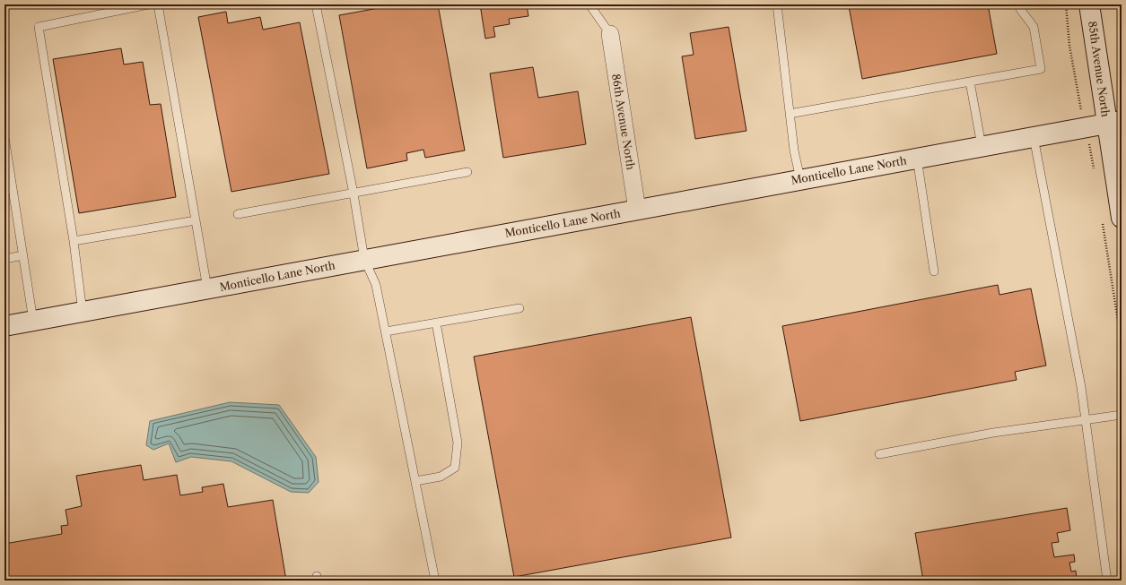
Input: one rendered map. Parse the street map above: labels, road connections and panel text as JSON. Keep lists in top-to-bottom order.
{
  "streets": {
    "street": ["85th Avenue North", "86th Avenue North", "Monticello Lane North"]
  },
  "crossings": [
    ["85th Avenue North", "Monticello Lane North"],
    ["86th Avenue North", "Monticello Lane North"]
  ]
}
